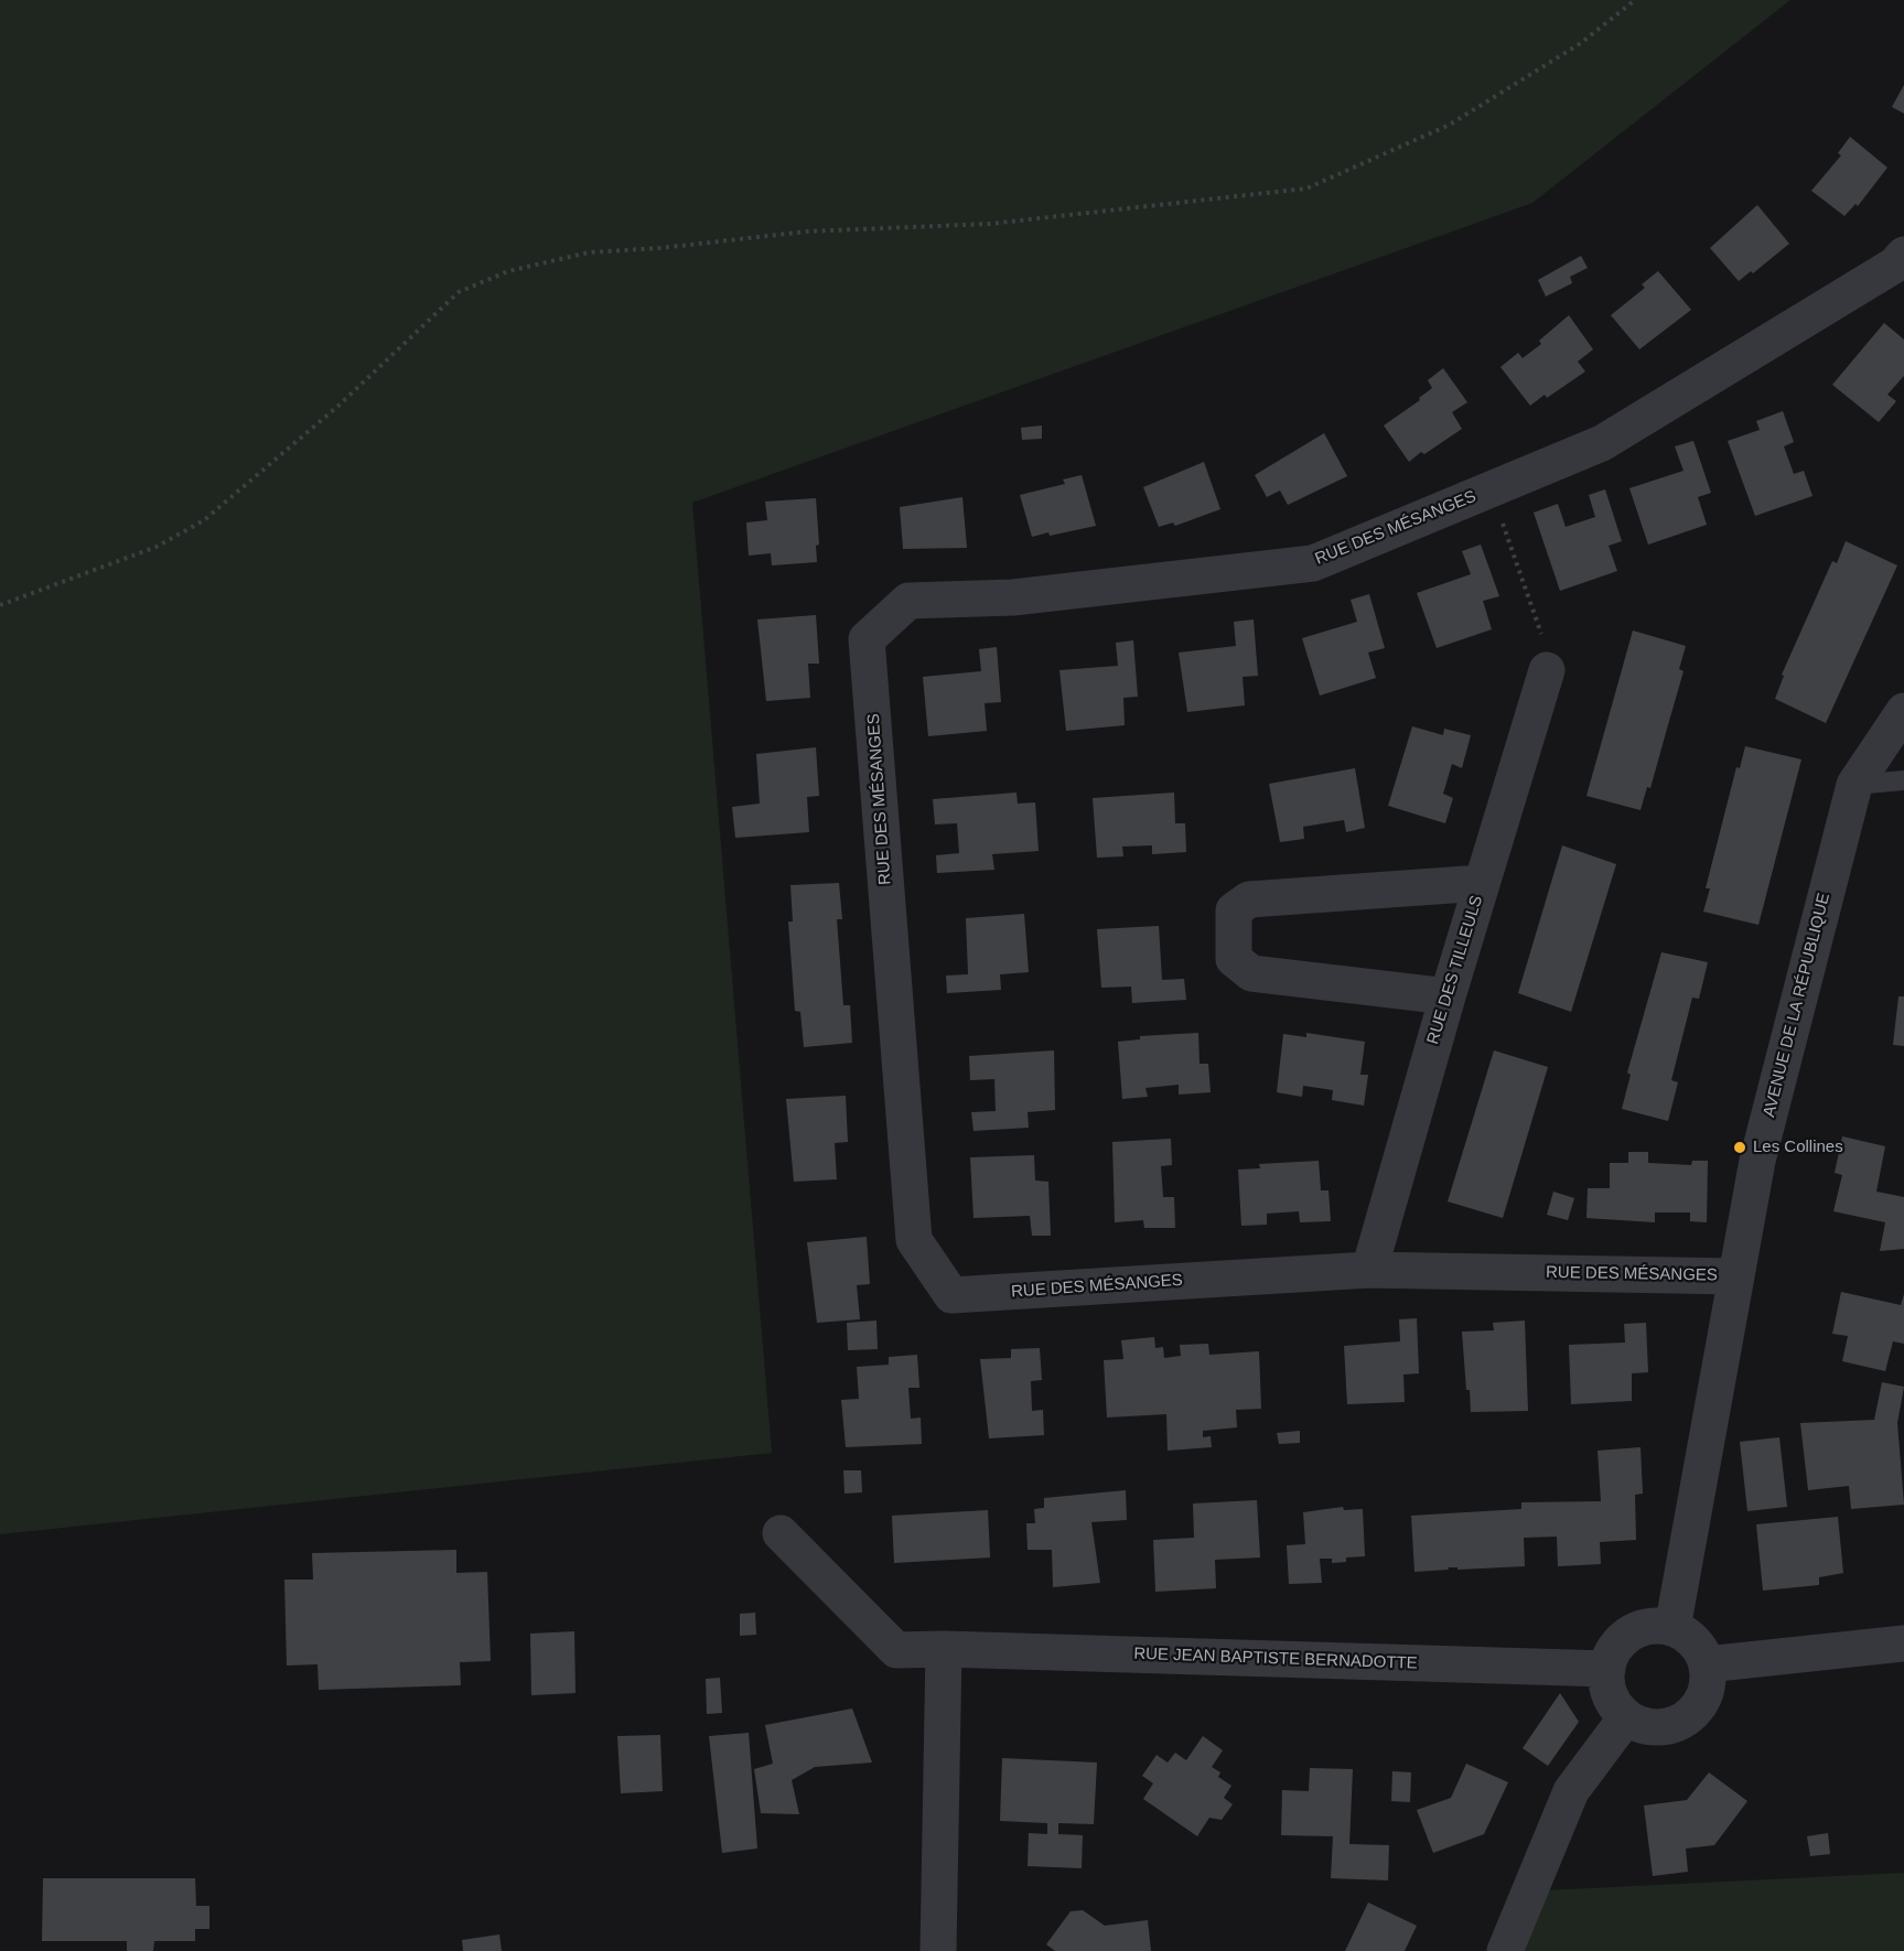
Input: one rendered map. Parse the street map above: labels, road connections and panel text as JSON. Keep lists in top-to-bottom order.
{
  "streets": {
    "street": [
      "RUE DES MÉSANGES",
      "RUE DES TILLEULS",
      "AVENUE DE LA RÉPUBLIQUE",
      "RUE JEAN BAPTISTE BERNADOTTE"
    ]
  },
  "crossings": [
    ["RUE DES MÉSANGES", "RUE DES TILLEULS"],
    ["RUE DES MÉSANGES", "AVENUE DE LA RÉPUBLIQUE"],
    ["AVENUE DE LA RÉPUBLIQUE", "RUE JEAN BAPTISTE BERNADOTTE"]
  ],
  "places": ["Les Collines"]
}
